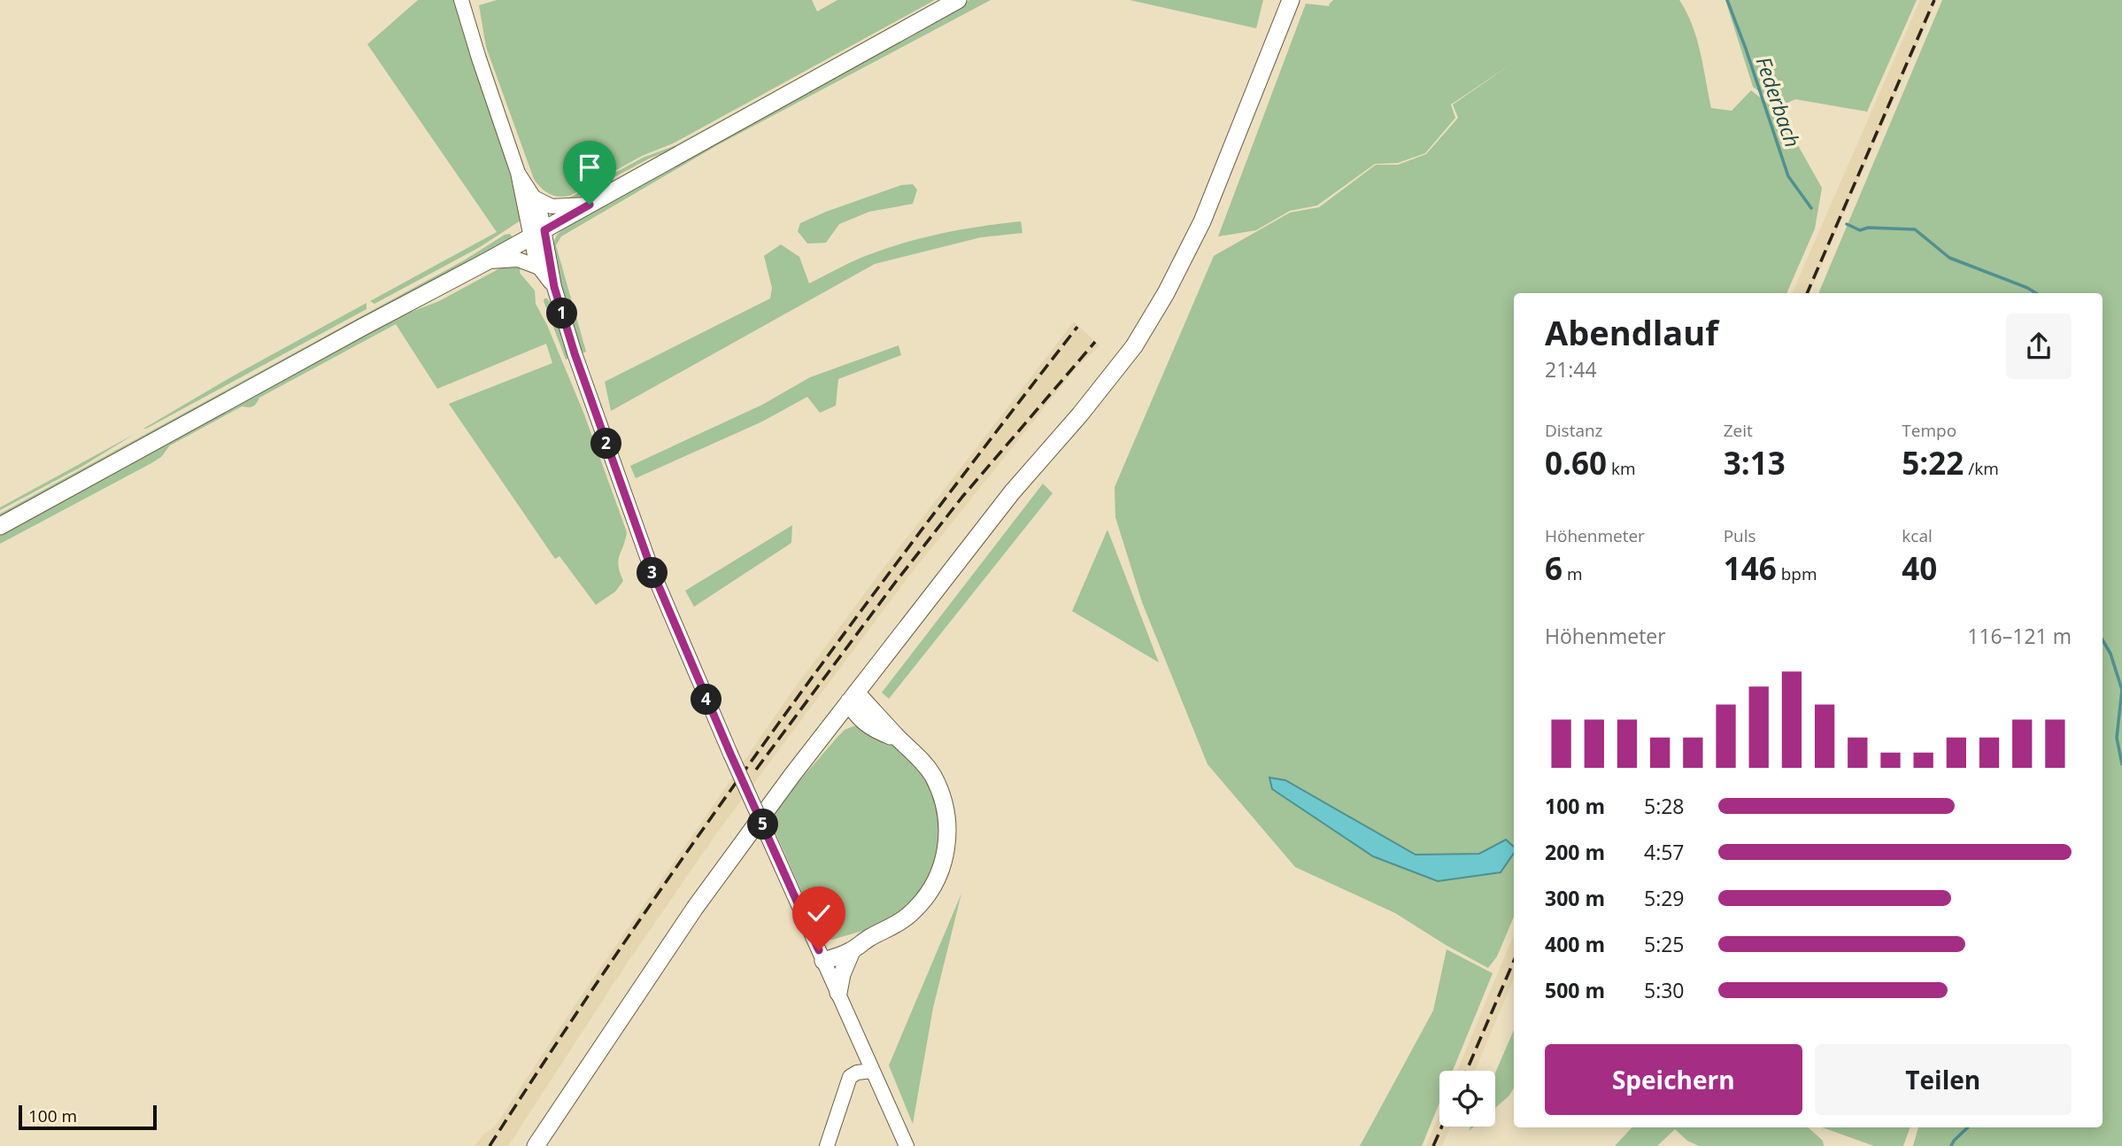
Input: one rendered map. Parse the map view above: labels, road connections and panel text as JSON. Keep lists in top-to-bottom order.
{
  "water": ["Federbach"],
  "scale_bar": "100 m",
  "page": {
    "heading": ["Abendlauf", "21:44"],
    "pins": [
      "1",
      "2",
      "3",
      "4",
      "5"
    ],
    "stats": [
      ["Distanz", "0.60 km"],
      ["Zeit", "3:13"],
      ["Tempo", "5:22 /km"],
      ["Höhenmeter", "6 m"],
      ["Puls", "146 bpm"],
      ["kcal", "40"]
    ],
    "chart": ["Höhenmeter", "116–121 m"],
    "list": [
      {
        "name": "100 m",
        "note": "5:28"
      },
      {
        "name": "200 m",
        "note": "4:57"
      },
      {
        "name": "300 m",
        "note": "5:29"
      },
      {
        "name": "400 m",
        "note": "5:25"
      },
      {
        "name": "500 m",
        "note": "5:30"
      }
    ],
    "buttons": ["Speichern", "Teilen"],
    "scale": "100 m"
  }
}
